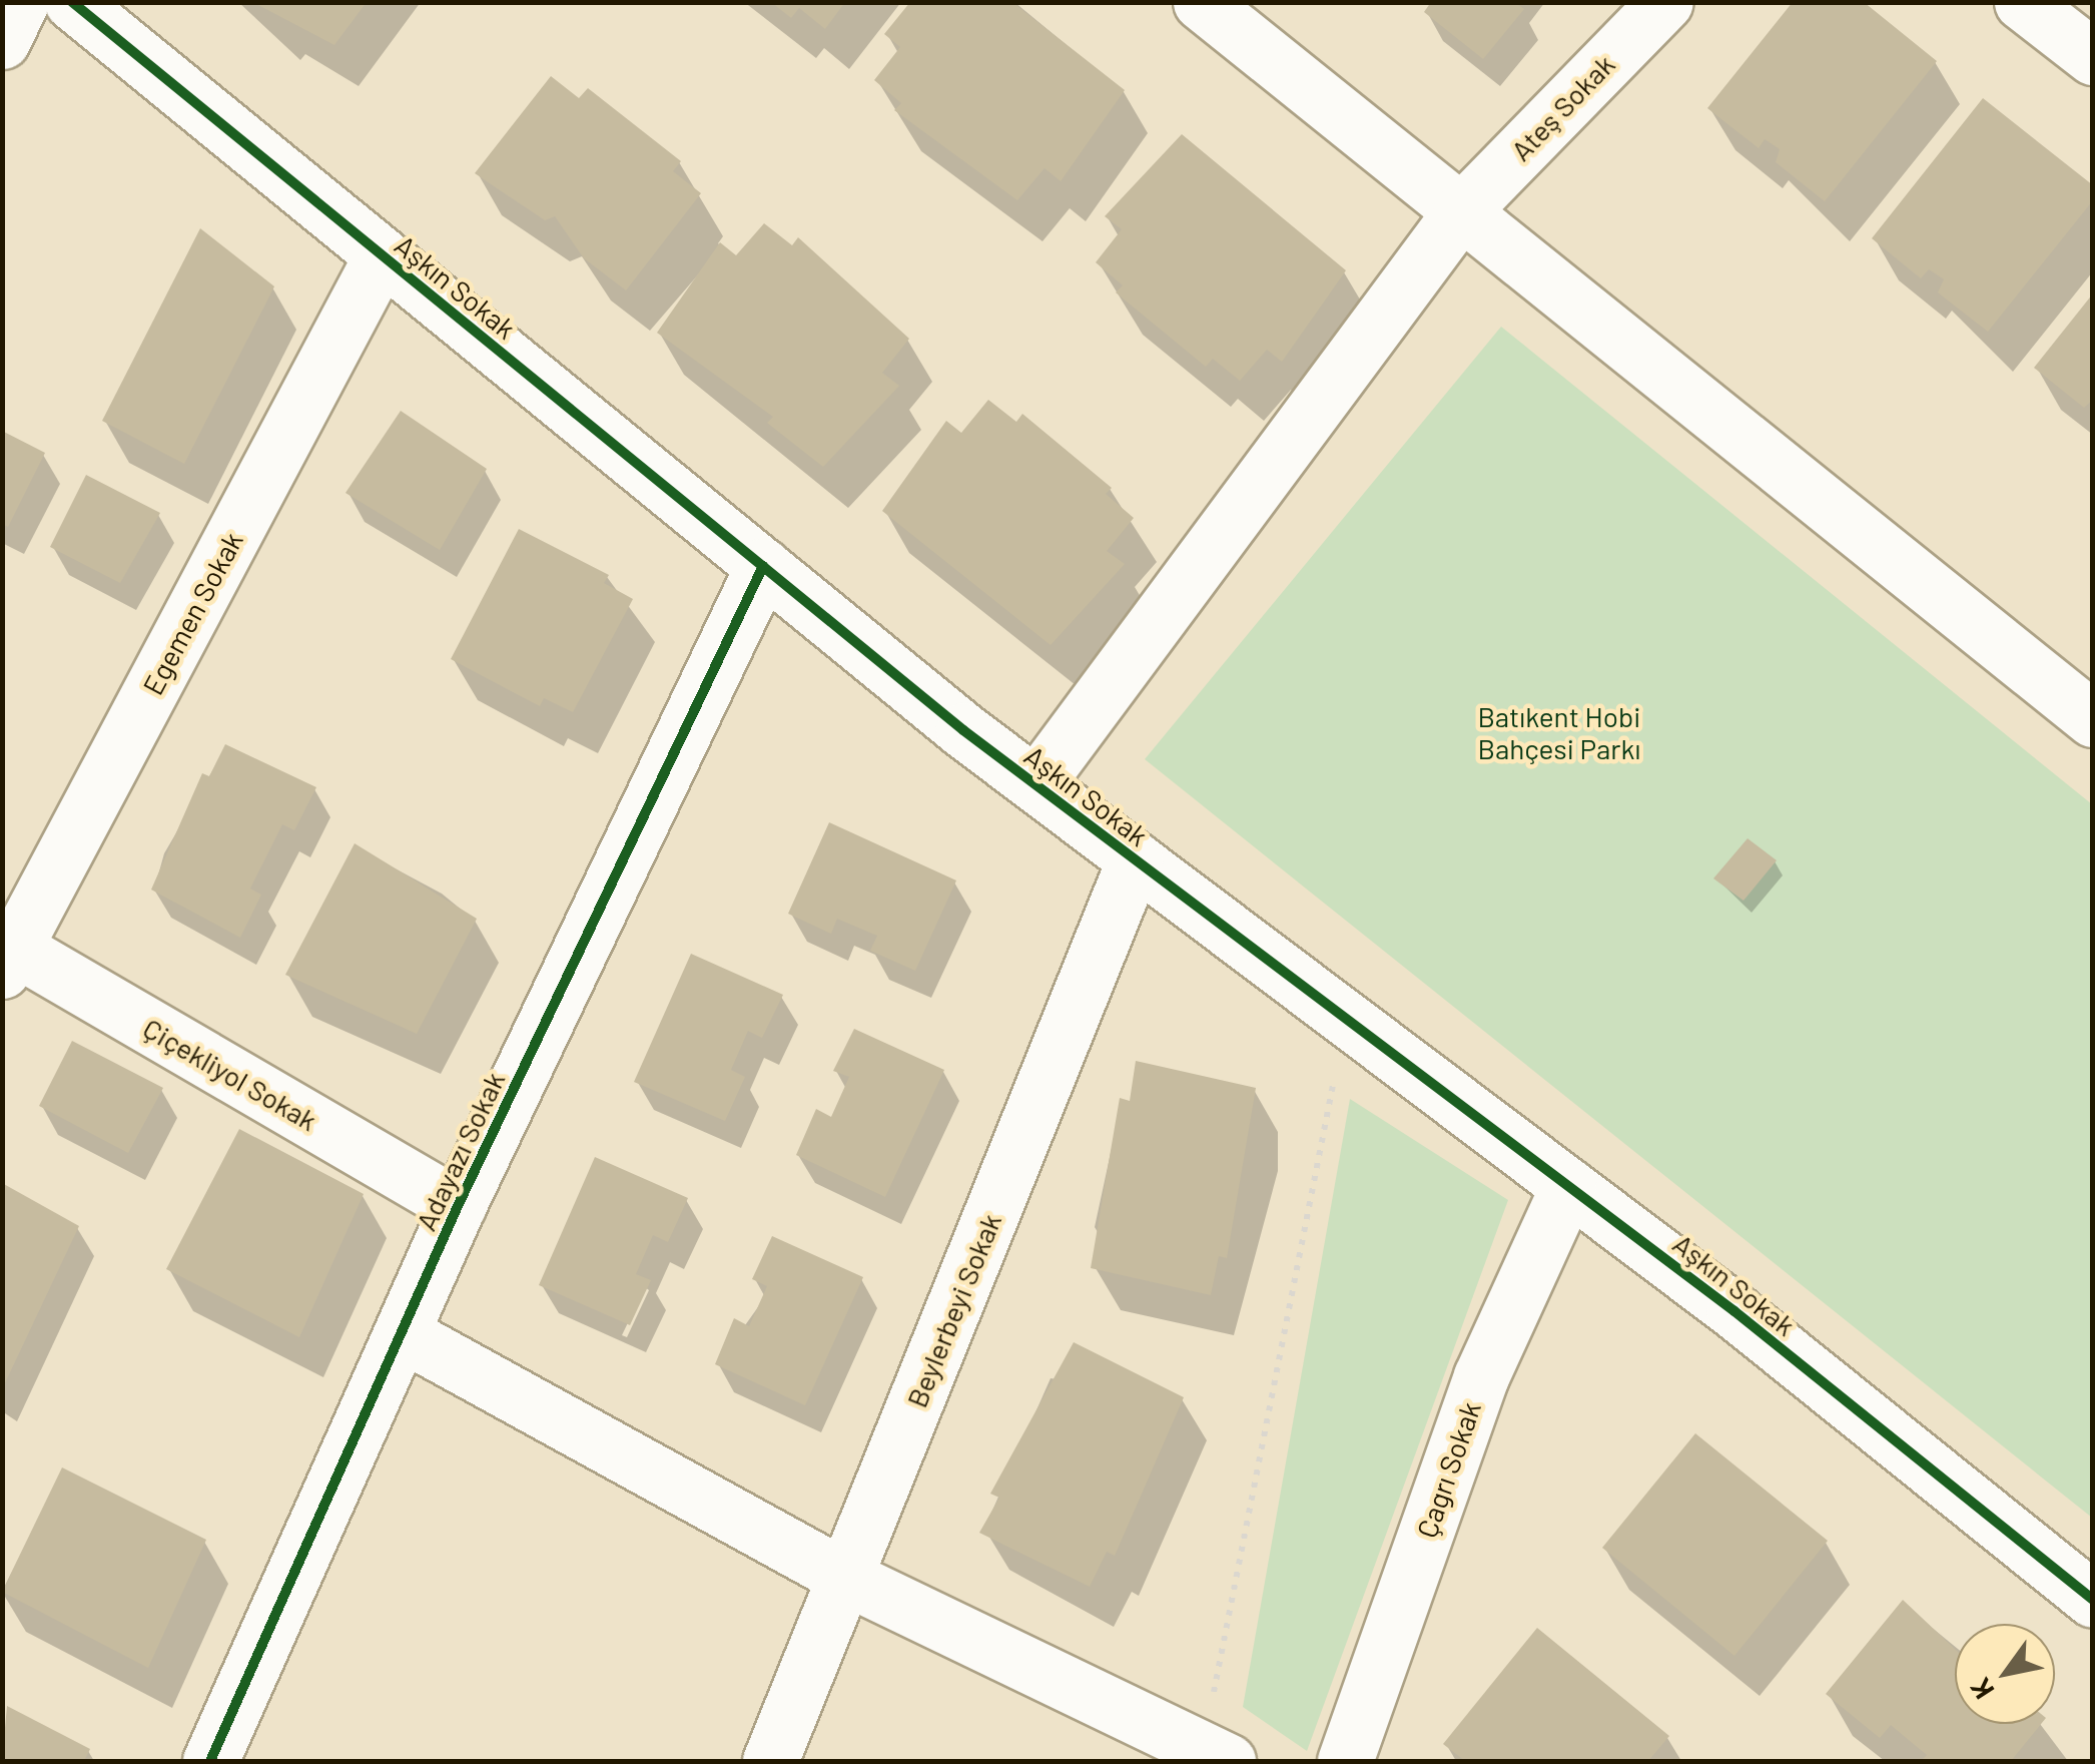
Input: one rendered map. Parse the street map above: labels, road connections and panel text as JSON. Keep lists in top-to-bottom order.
{
  "streets": {
    "street": [
      "Ateş Sokak",
      "Aşkın Sokak",
      "Egemen Sokak",
      "Çiçekliyol Sokak",
      "Adayazı Sokak",
      "Beylerbeyi Sokak",
      "Çagrı Sokak"
    ]
  },
  "crossings": [
    ["Ateş Sokak", "Aşkın Sokak"],
    ["Aşkın Sokak", "Egemen Sokak"],
    ["Aşkın Sokak", "Adayazı Sokak"],
    ["Aşkın Sokak", "Beylerbeyi Sokak"],
    ["Aşkın Sokak", "Çagrı Sokak"],
    ["Egemen Sokak", "Çiçekliyol Sokak"],
    ["Çiçekliyol Sokak", "Adayazı Sokak"]
  ],
  "parks": ["Batıkent Hobi Bahçesi Parkı"],
  "north": "bottom left"
}
